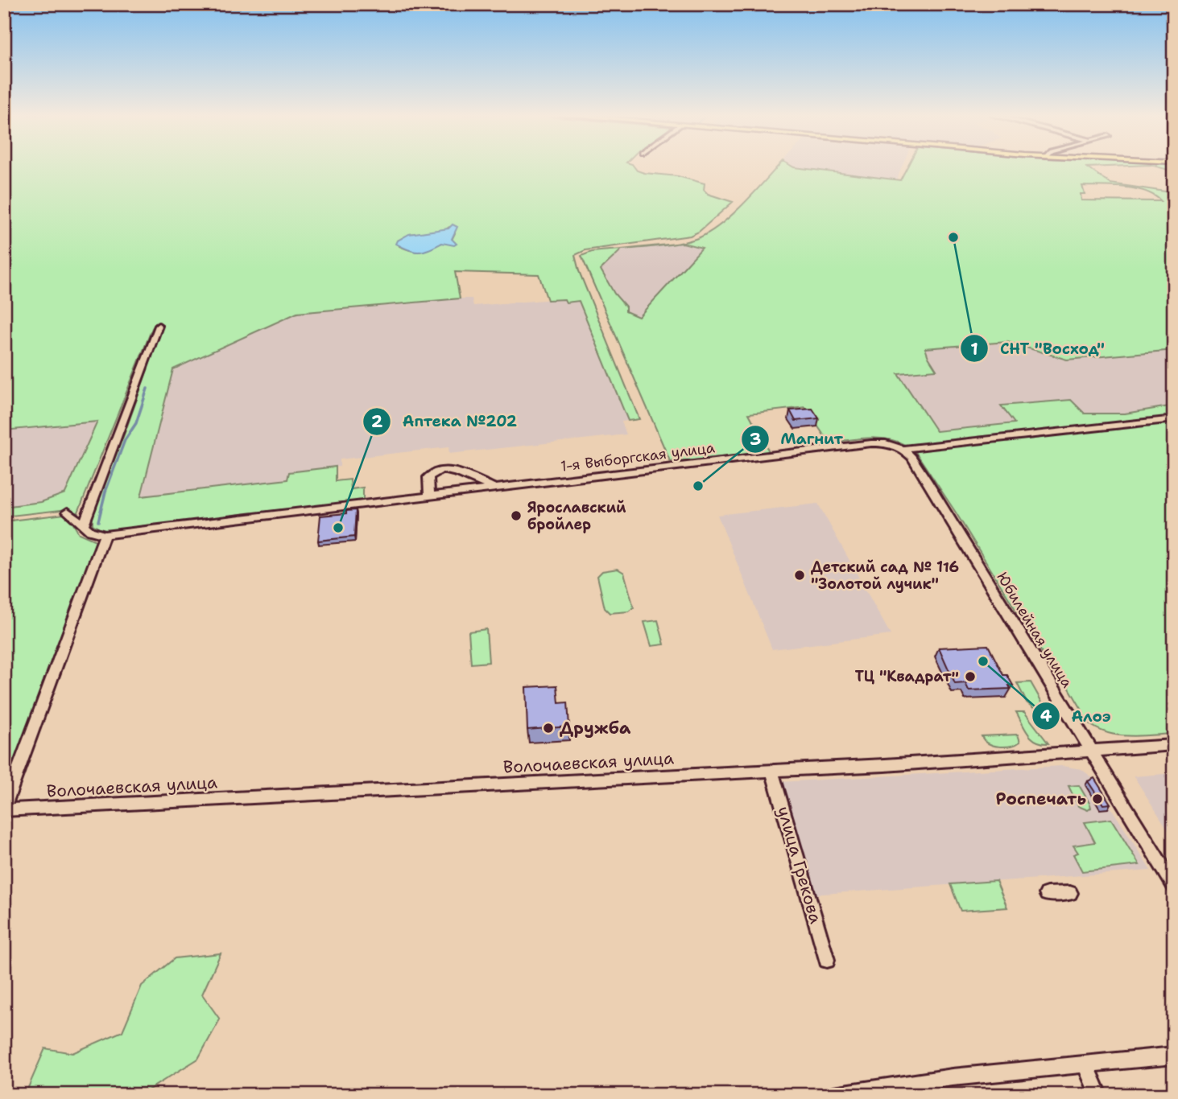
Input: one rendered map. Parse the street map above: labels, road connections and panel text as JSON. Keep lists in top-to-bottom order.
{
  "streets": {
    "street": [
      "1-я Выборгская улица",
      "Юбилейная улица",
      "Волочаевская улица",
      "улица Грекова"
    ]
  },
  "crossings": [
    ["1-я Выборгская улица", "Юбилейная улица"],
    ["Юбилейная улица", "Волочаевская улица"],
    ["Волочаевская улица", "улица Грекова"]
  ],
  "places": [
    "СНТ \"Восход\"",
    "Магнит",
    "Ярославский бройлер",
    "Аптека №202",
    "Детский сад № 116 \"Золотой лучик\"",
    "Алоэ",
    "ТЦ \"Квадрат\"",
    "Дружба",
    "Роспечать"
  ]
}
